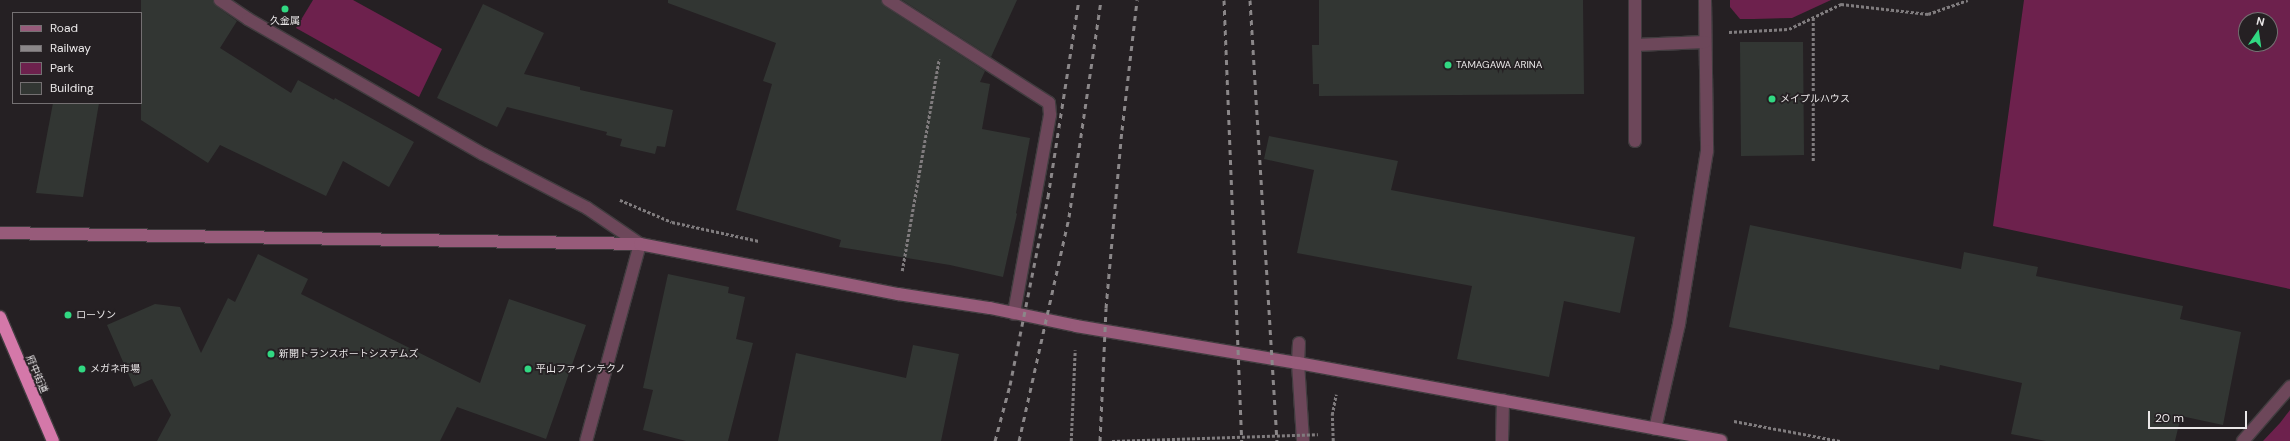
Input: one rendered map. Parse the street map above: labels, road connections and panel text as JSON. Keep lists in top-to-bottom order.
{
  "streets": {
    "highway": ["府中街道"]
  },
  "places": [
    "久金属",
    "TAMAGAWA ARINA",
    "メイプルハウス",
    "ローソン",
    "新開トランスポートシステムズ",
    "メガネ市場",
    "平山ファインテクノ"
  ],
  "legend": [
    "Road",
    "Railway",
    "Park",
    "Building"
  ],
  "scale_bar": "20 m",
  "north": "top"
}
